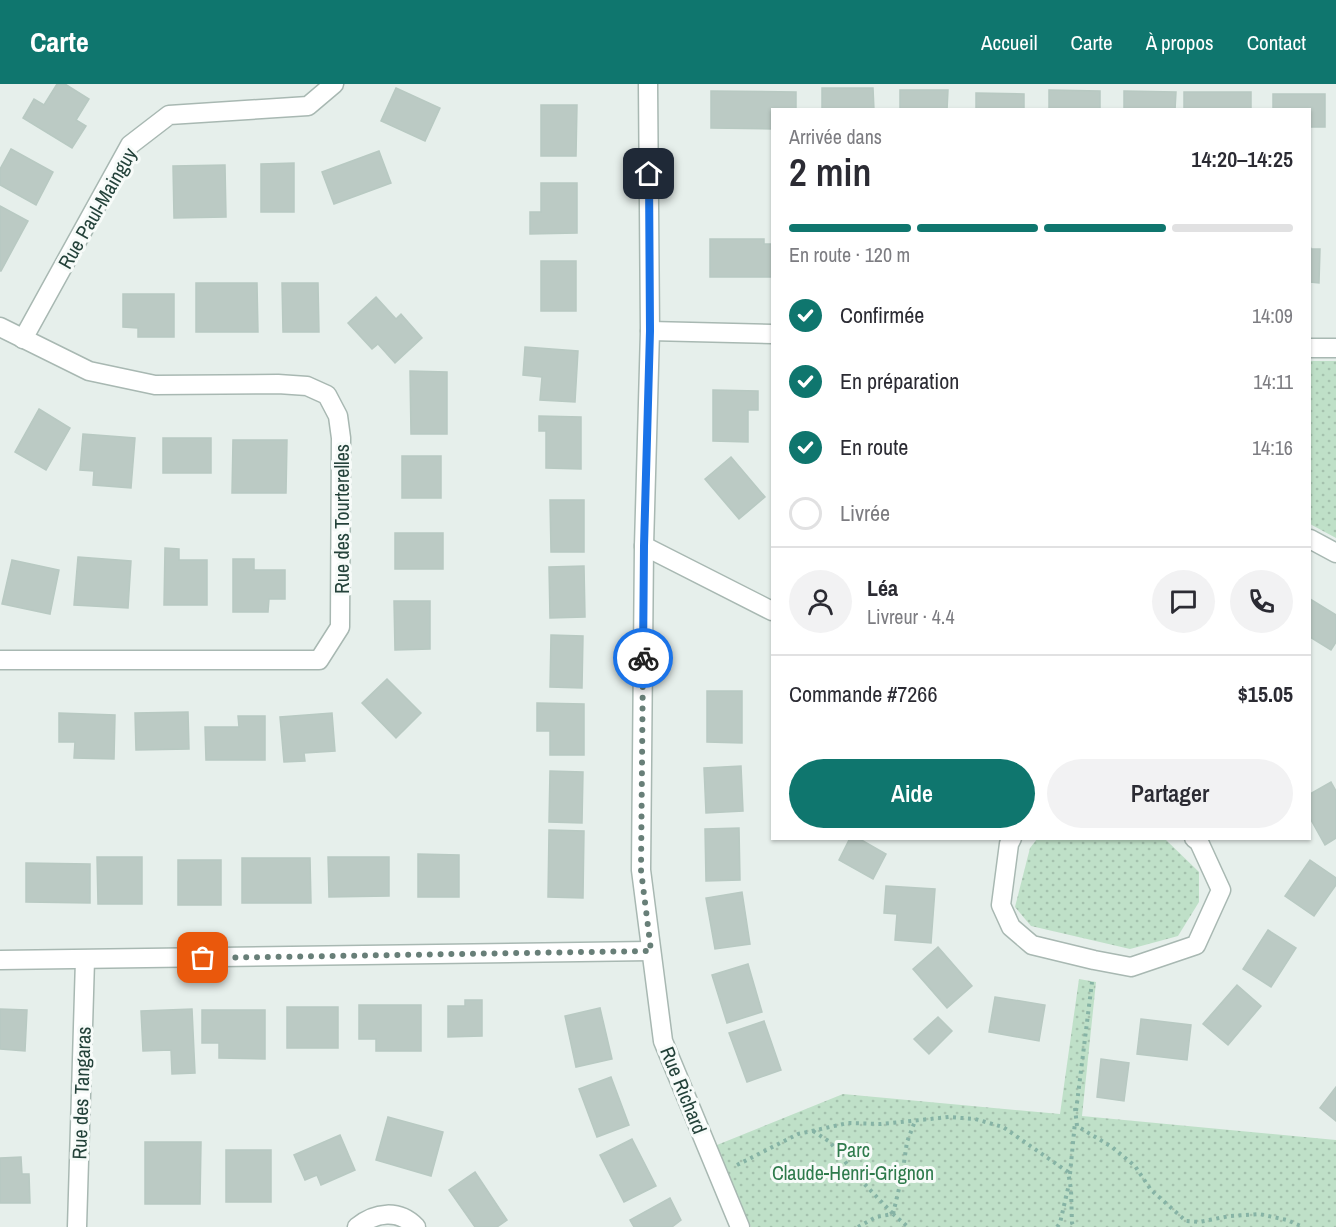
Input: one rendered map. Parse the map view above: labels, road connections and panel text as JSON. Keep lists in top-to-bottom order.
{
  "streets": {
    "street": [
      "Rue Paul-Mainguy",
      "Rue des Tourterelles",
      "Rue Richard",
      "Rue des Tangaras"
    ]
  },
  "crossings": [
    ["Rue Paul-Mainguy", "Rue des Tourterelles"]
  ],
  "parks": ["Parc Claude-Henri-Grignon"],
  "page": {
    "header": "Carte",
    "nav": [
      "Accueil",
      "Carte",
      "À propos",
      "Contact"
    ],
    "heading": ["2 min", "Arrivée dans", "14:20–14:25"],
    "panel": [
      "Léa",
      "Livreur · 4.4",
      "Commande #7266",
      "$15.05"
    ],
    "bar": "En route · 120 m",
    "list": [
      ["Confirmée", "14:09"],
      ["En préparation", "14:11"],
      ["En route", "14:16"],
      "Livrée"
    ],
    "buttons": ["Aide", "Partager"]
  }
}
